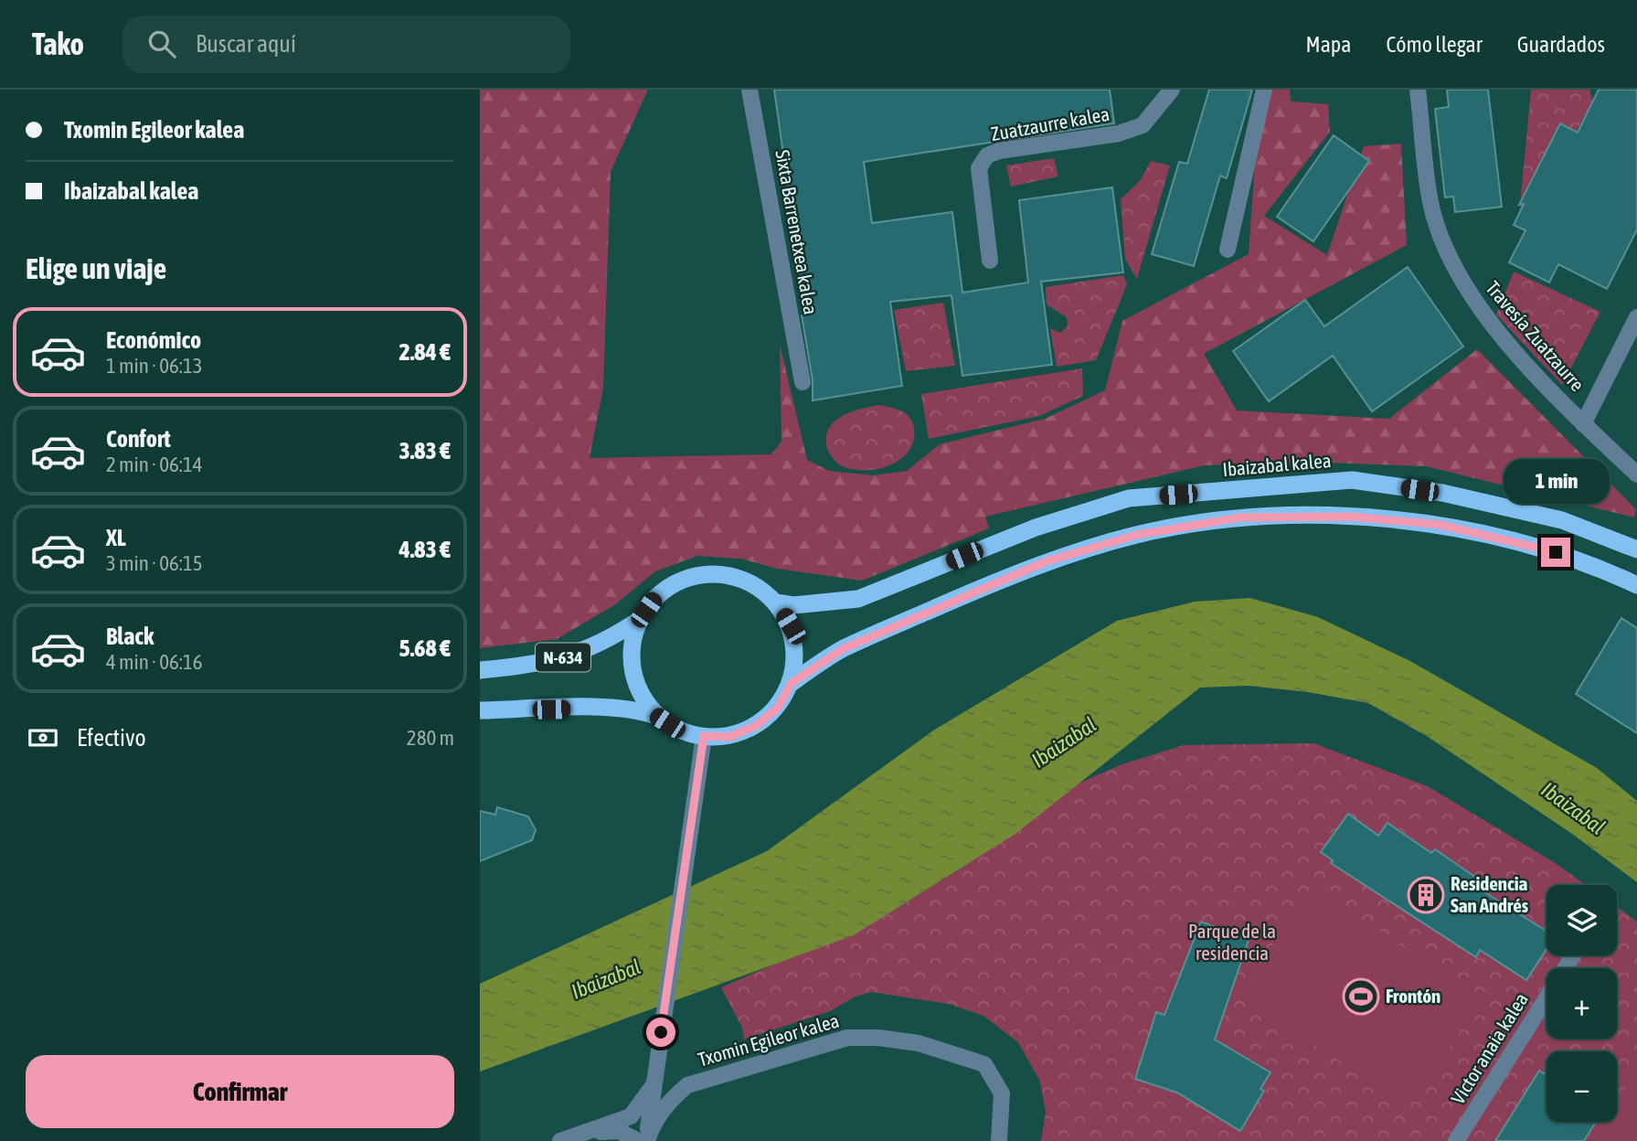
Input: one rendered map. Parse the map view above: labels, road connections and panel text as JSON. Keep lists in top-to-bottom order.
{
  "streets": {
    "highway": ["Ibaizabal kalea", "N-634"],
    "street": [
      "Zuatzaurre kalea",
      "Sixta Barrenetxea kalea",
      "Travesía Zuatzaurre",
      "Txomin Egileor kalea",
      "Victor anaia kalea"
    ]
  },
  "crossings": [
    ["Ibaizabal kalea", "N-634"],
    ["Ibaizabal kalea", "Txomin Egileor kalea"],
    ["N-634", "Txomin Egileor kalea"]
  ],
  "water": ["Ibaizabal"],
  "parks": ["Parque de la residencia"],
  "places": {
    "building": ["Residencia San Andrés"],
    "sports": ["Frontón"]
  },
  "page": {
    "header": "Tako",
    "search": "Buscar aquí",
    "nav": ["Mapa", "Cómo llegar", "Guardados"],
    "banner": ["Txomin Egileor kalea", "Ibaizabal kalea"],
    "heading": "Elige un viaje",
    "list": [
      {
        "name": "Económico",
        "note": "1 min · 06:13",
        "value": "2.84 €"
      },
      {
        "name": "Confort",
        "note": "2 min · 06:14",
        "value": "3.83 €"
      },
      {
        "name": "XL",
        "note": "3 min · 06:15",
        "value": "4.83 €"
      },
      {
        "name": "Black",
        "note": "4 min · 06:16",
        "value": "5.68 €"
      }
    ],
    "bubble": "1 min",
    "pay": ["Efectivo", "280 m"],
    "map_buttons": ["+", "−"],
    "buttons": "Confirmar"
  }
}
